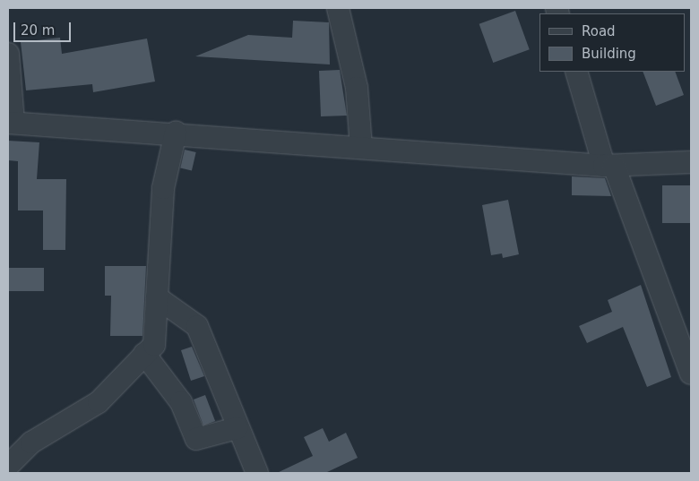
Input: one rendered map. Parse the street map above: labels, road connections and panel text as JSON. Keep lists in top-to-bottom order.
{
  "legend": ["Road", "Building"],
  "scale_bar": "20 m"
}
